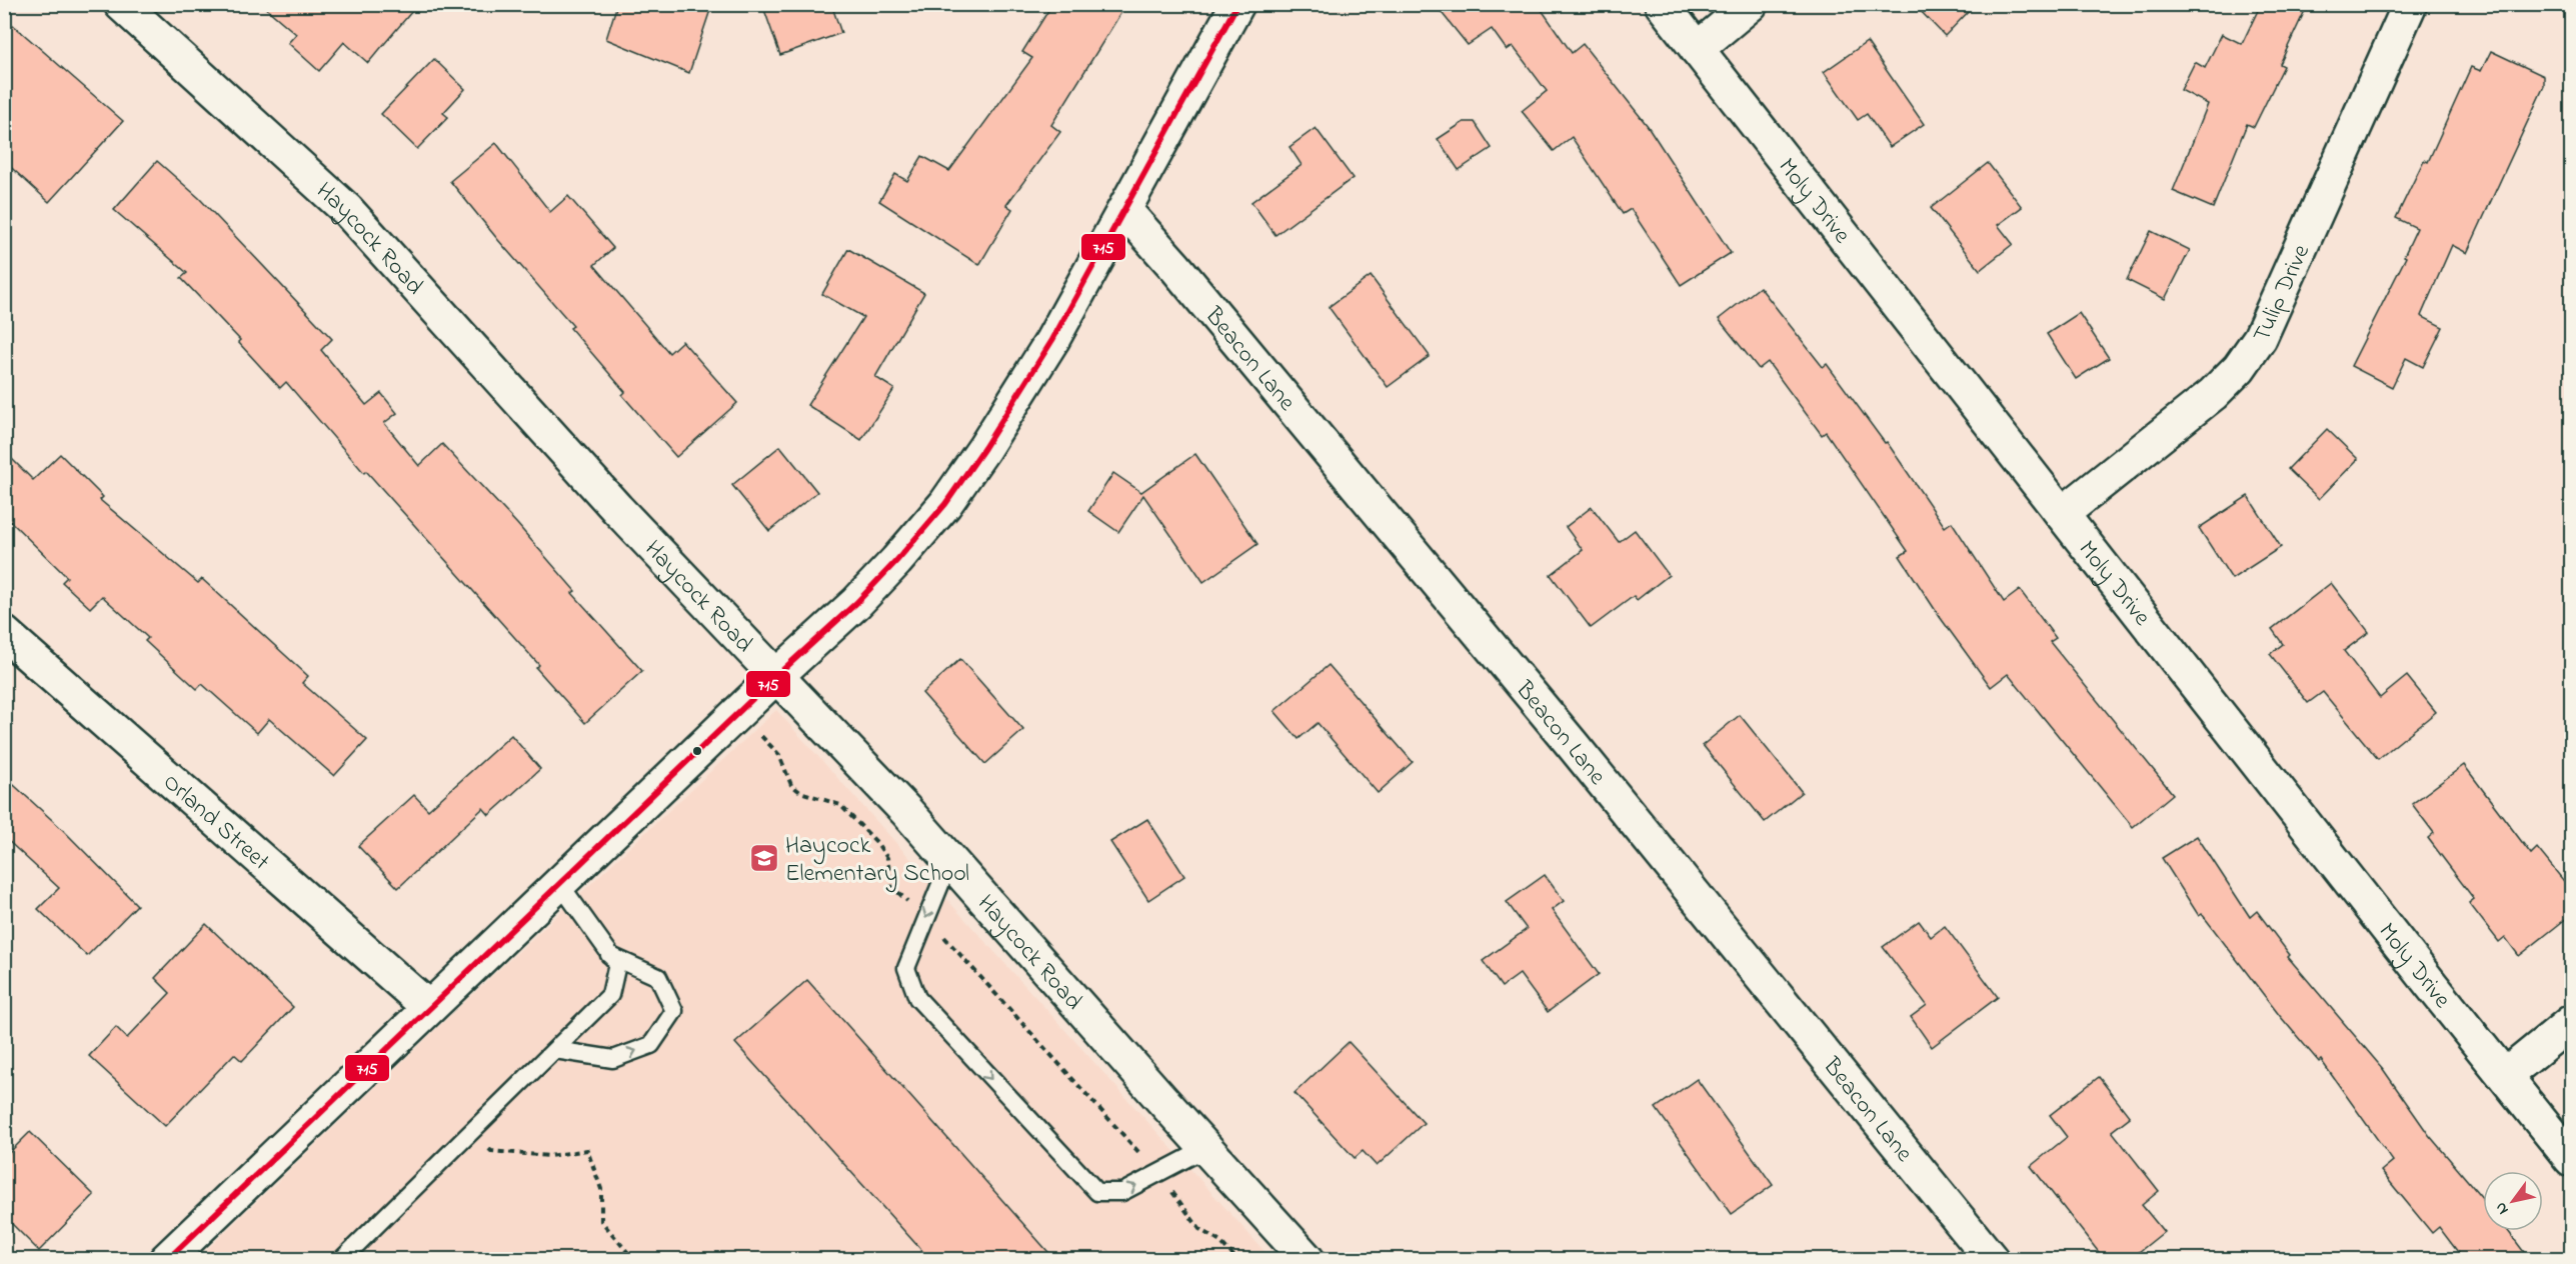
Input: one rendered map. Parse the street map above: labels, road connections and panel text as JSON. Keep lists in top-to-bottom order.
{
  "streets": {
    "street": [
      "Moly Drive",
      "Haycock Road",
      "Tulip Drive",
      "Beacon Lane",
      "Orland Street"
    ]
  },
  "crossings": [
    ["Moly Drive", "Tulip Drive"]
  ],
  "places": {
    "school or university": ["Haycock Elementary School"]
  },
  "lines": ["transit line 715"],
  "north": "bottom left"
}
